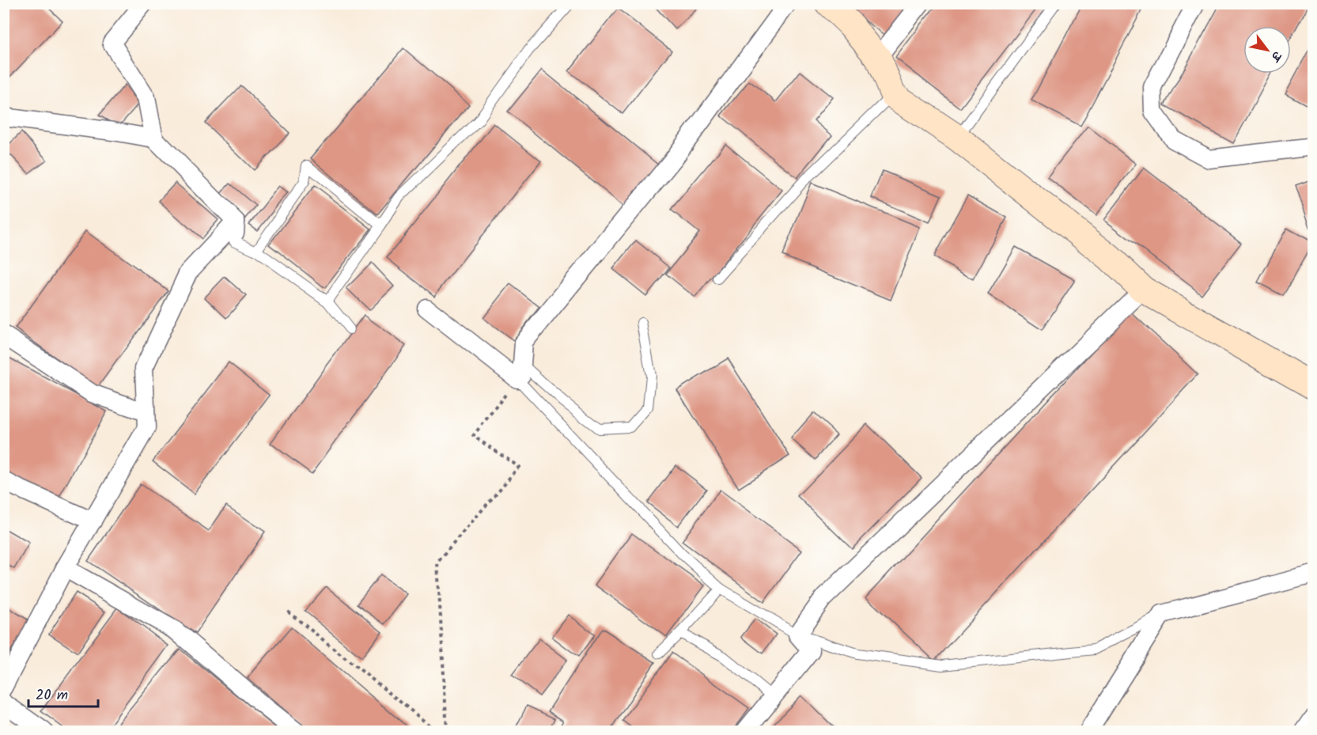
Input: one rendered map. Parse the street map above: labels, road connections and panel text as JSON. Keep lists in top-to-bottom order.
{
  "scale_bar": "20 m",
  "north": "bottom right"
}
